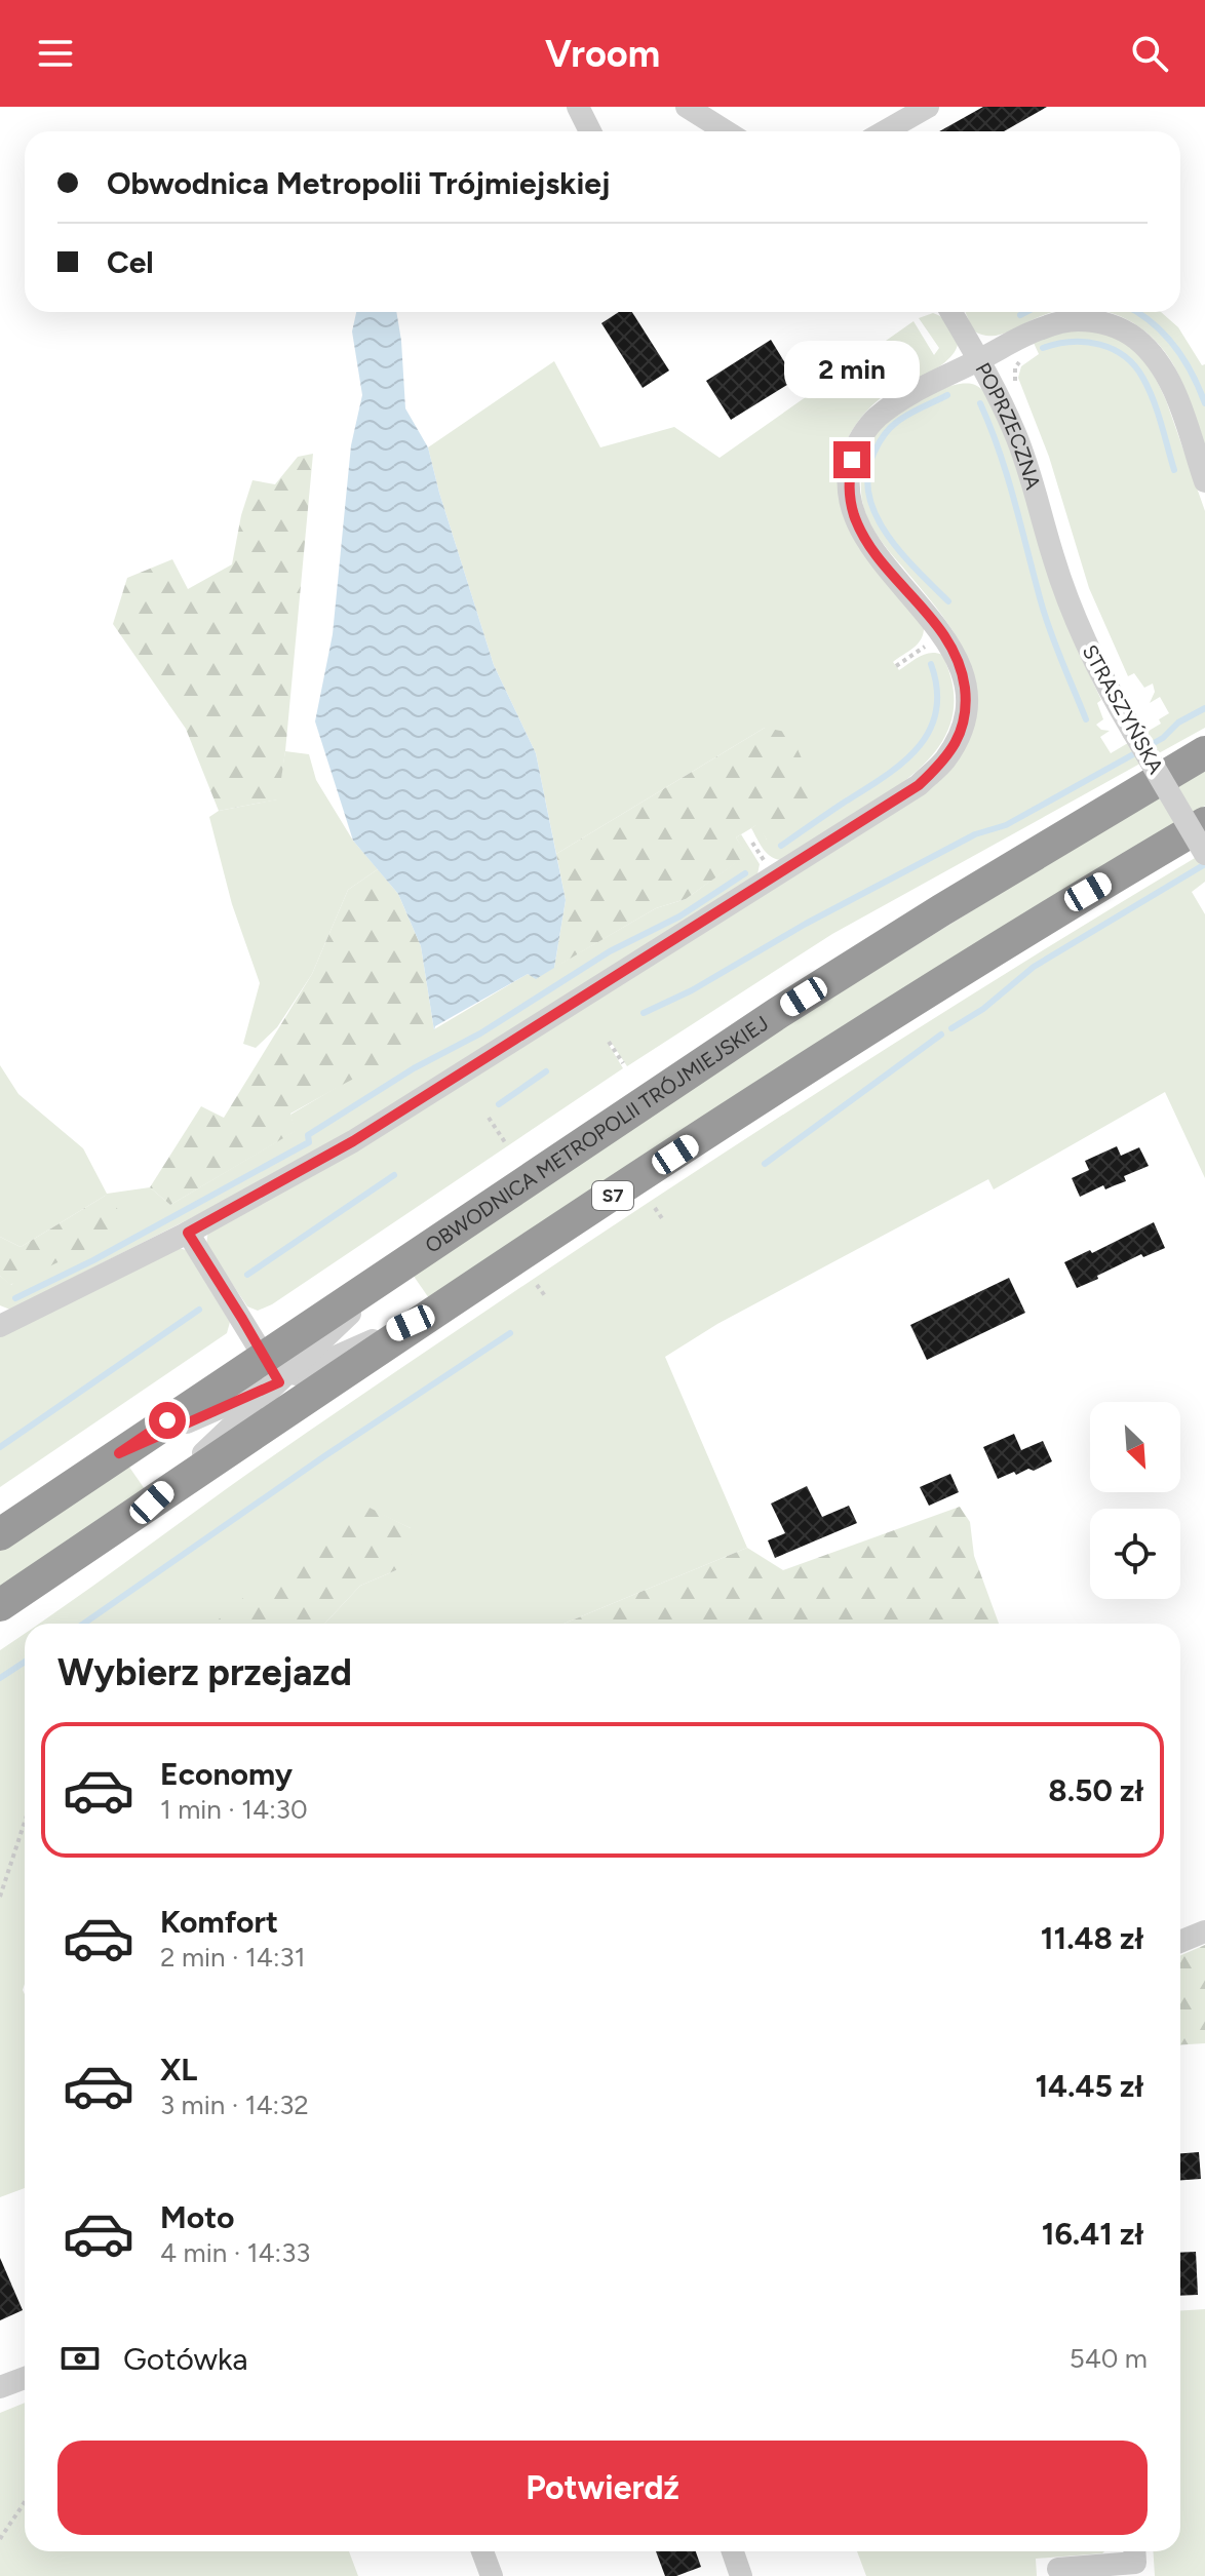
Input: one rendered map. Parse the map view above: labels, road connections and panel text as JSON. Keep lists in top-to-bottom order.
{
  "streets": {
    "highway": ["OBWODNICA METROPOLII TRÓJMIEJSKIEJ", "S7"],
    "street": ["POPRZECZNA", "STRASZYŃSKA"]
  },
  "crossings": [
    ["POPRZECZNA", "STRASZYŃSKA"]
  ],
  "north": "bottom right",
  "page": {
    "header": "Vroom",
    "banner": ["Obwodnica Metropolii Trójmiejskiej", "Cel"],
    "bubble": "2 min",
    "heading": "Wybierz przejazd",
    "list": [
      {
        "name": "Economy",
        "note": "1 min · 14:30",
        "value": "8.50 zł"
      },
      {
        "name": "Komfort",
        "note": "2 min · 14:31",
        "value": "11.48 zł"
      },
      {
        "name": "XL",
        "note": "3 min · 14:32",
        "value": "14.45 zł"
      },
      {
        "name": "Moto",
        "note": "4 min · 14:33",
        "value": "16.41 zł"
      }
    ],
    "pay": ["Gotówka", "540 m"],
    "buttons": "Potwierdź"
  }
}
